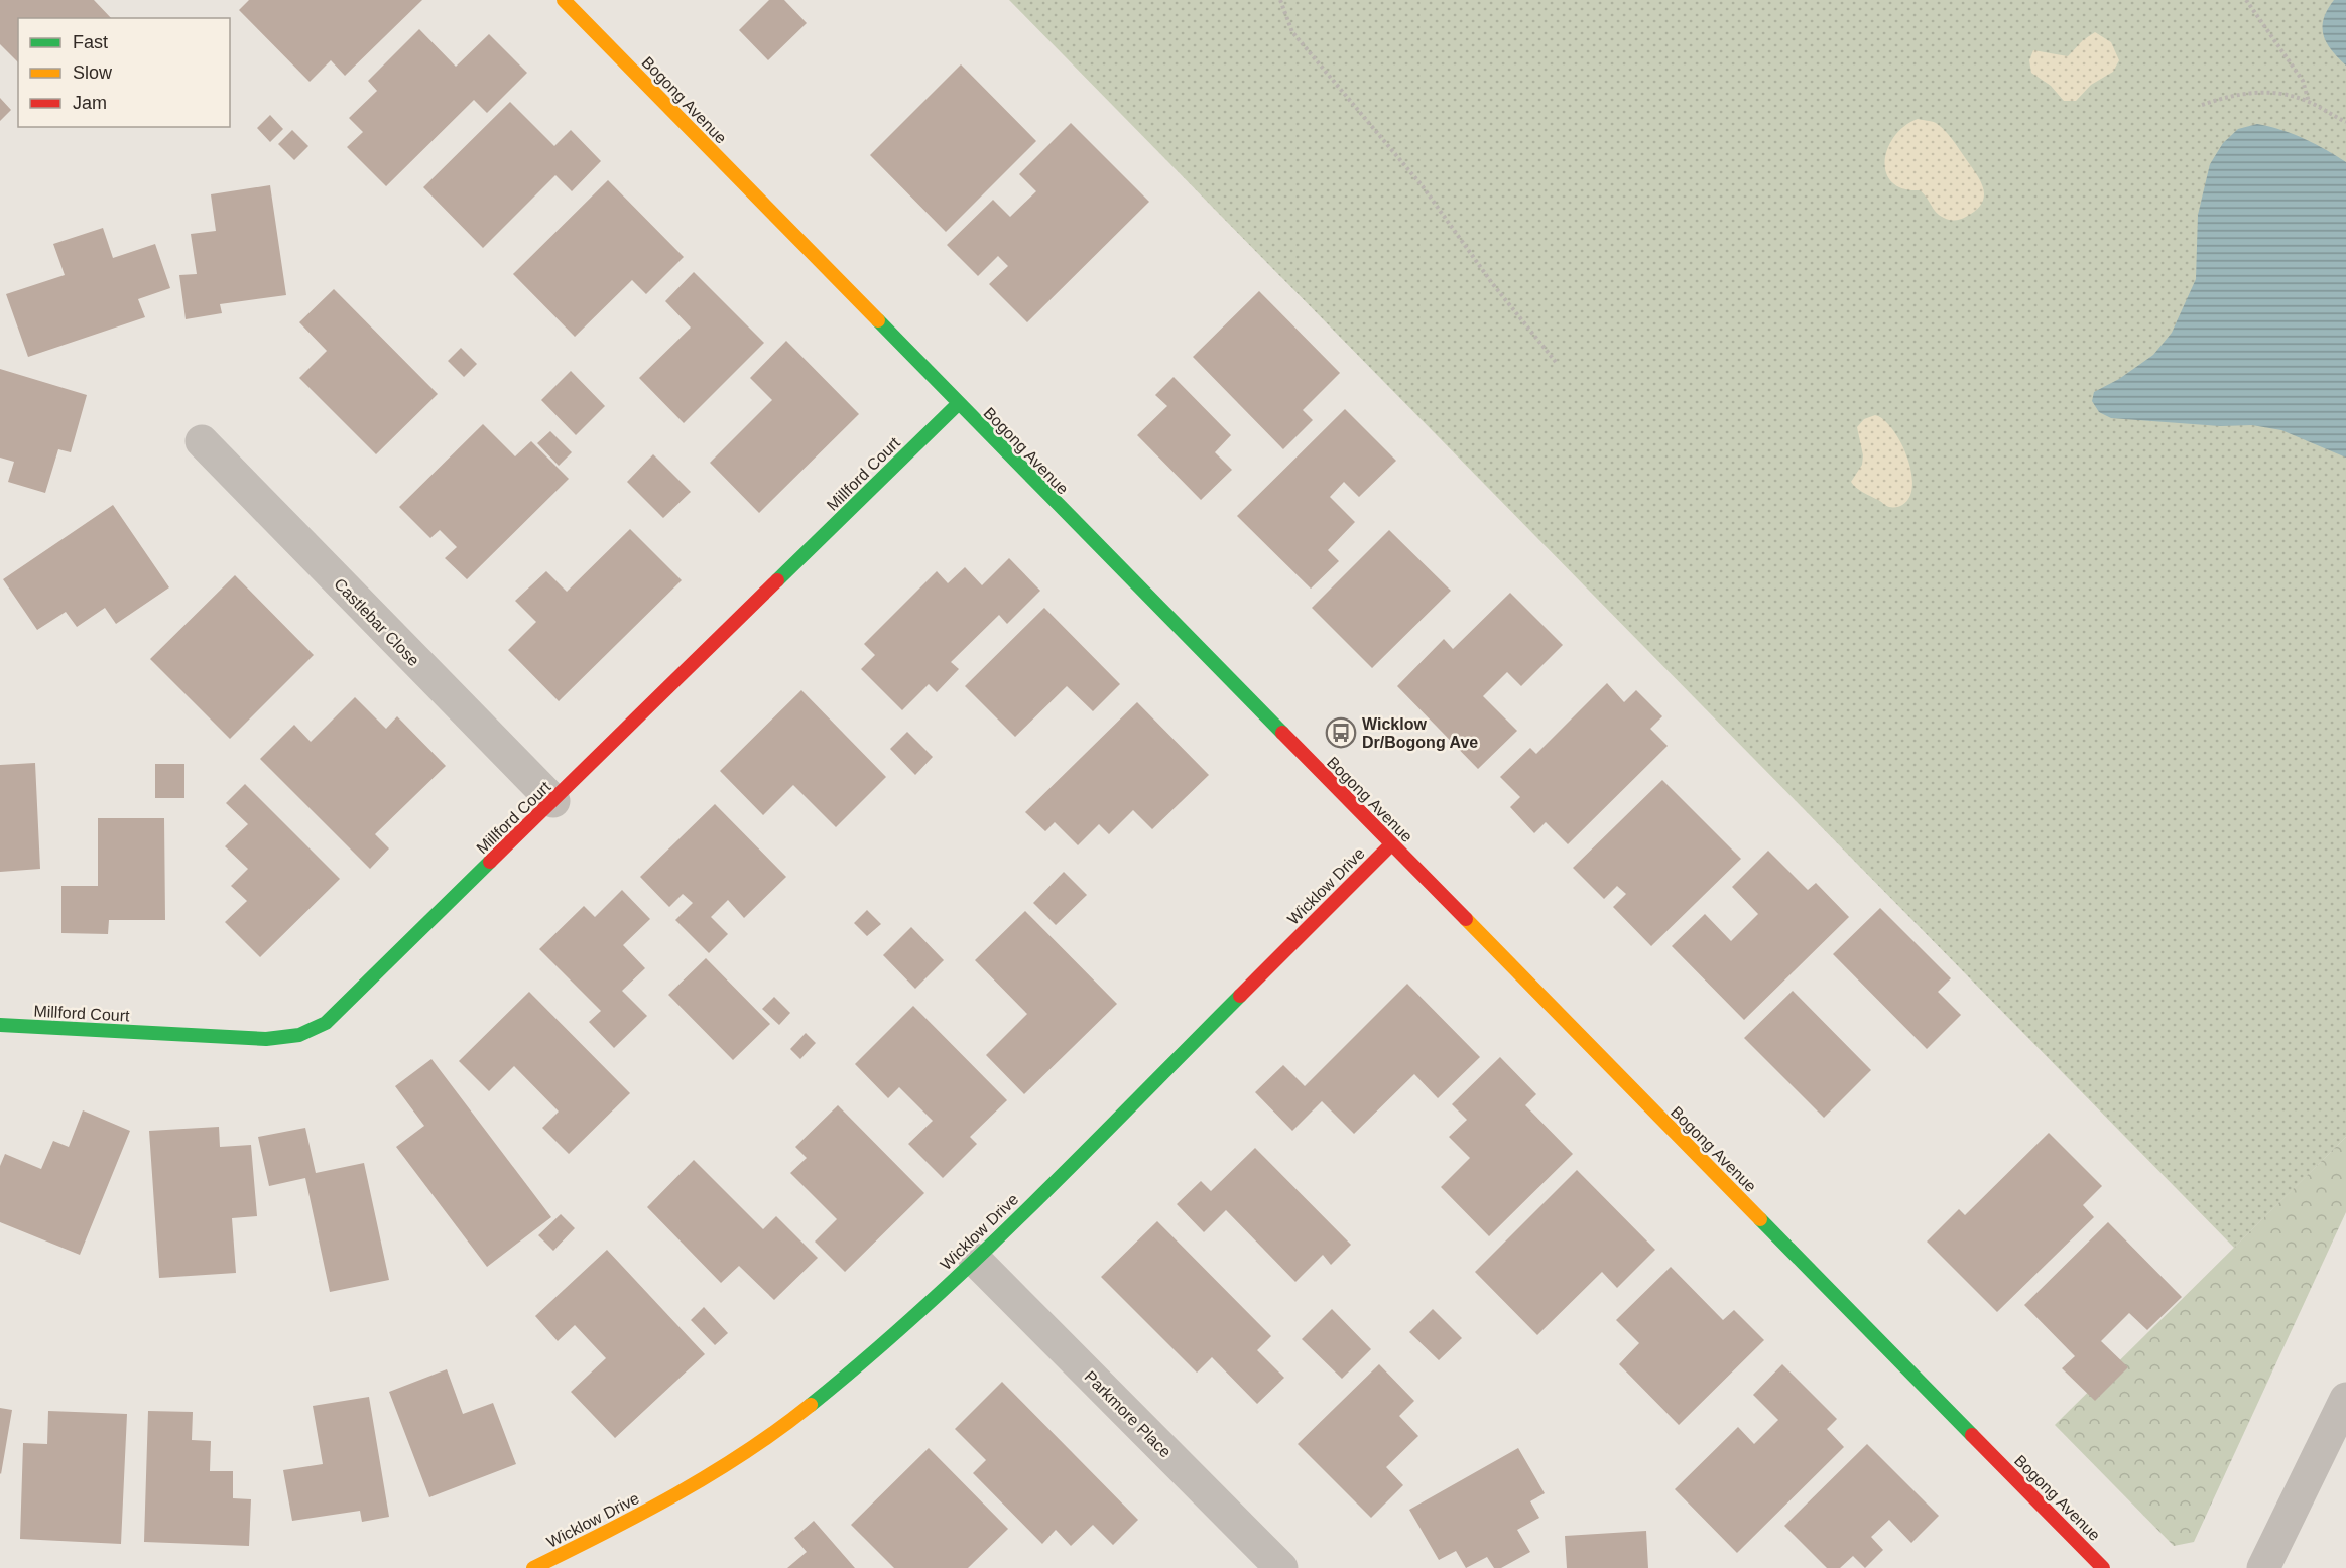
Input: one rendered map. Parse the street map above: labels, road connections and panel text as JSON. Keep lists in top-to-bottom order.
{
  "streets": {
    "street": [
      "Bogong Avenue",
      "Millford Court",
      "Castlebar Close",
      "Wicklow Drive",
      "Parkmore Place"
    ]
  },
  "crossings": [
    ["Bogong Avenue", "Millford Court"],
    ["Bogong Avenue", "Wicklow Drive"],
    ["Millford Court", "Castlebar Close"],
    ["Wicklow Drive", "Parkmore Place"]
  ],
  "places": {
    "bus stop": ["Wicklow Dr/Bogong Ave"]
  },
  "legend": ["Fast", "Slow", "Jam"]
}
